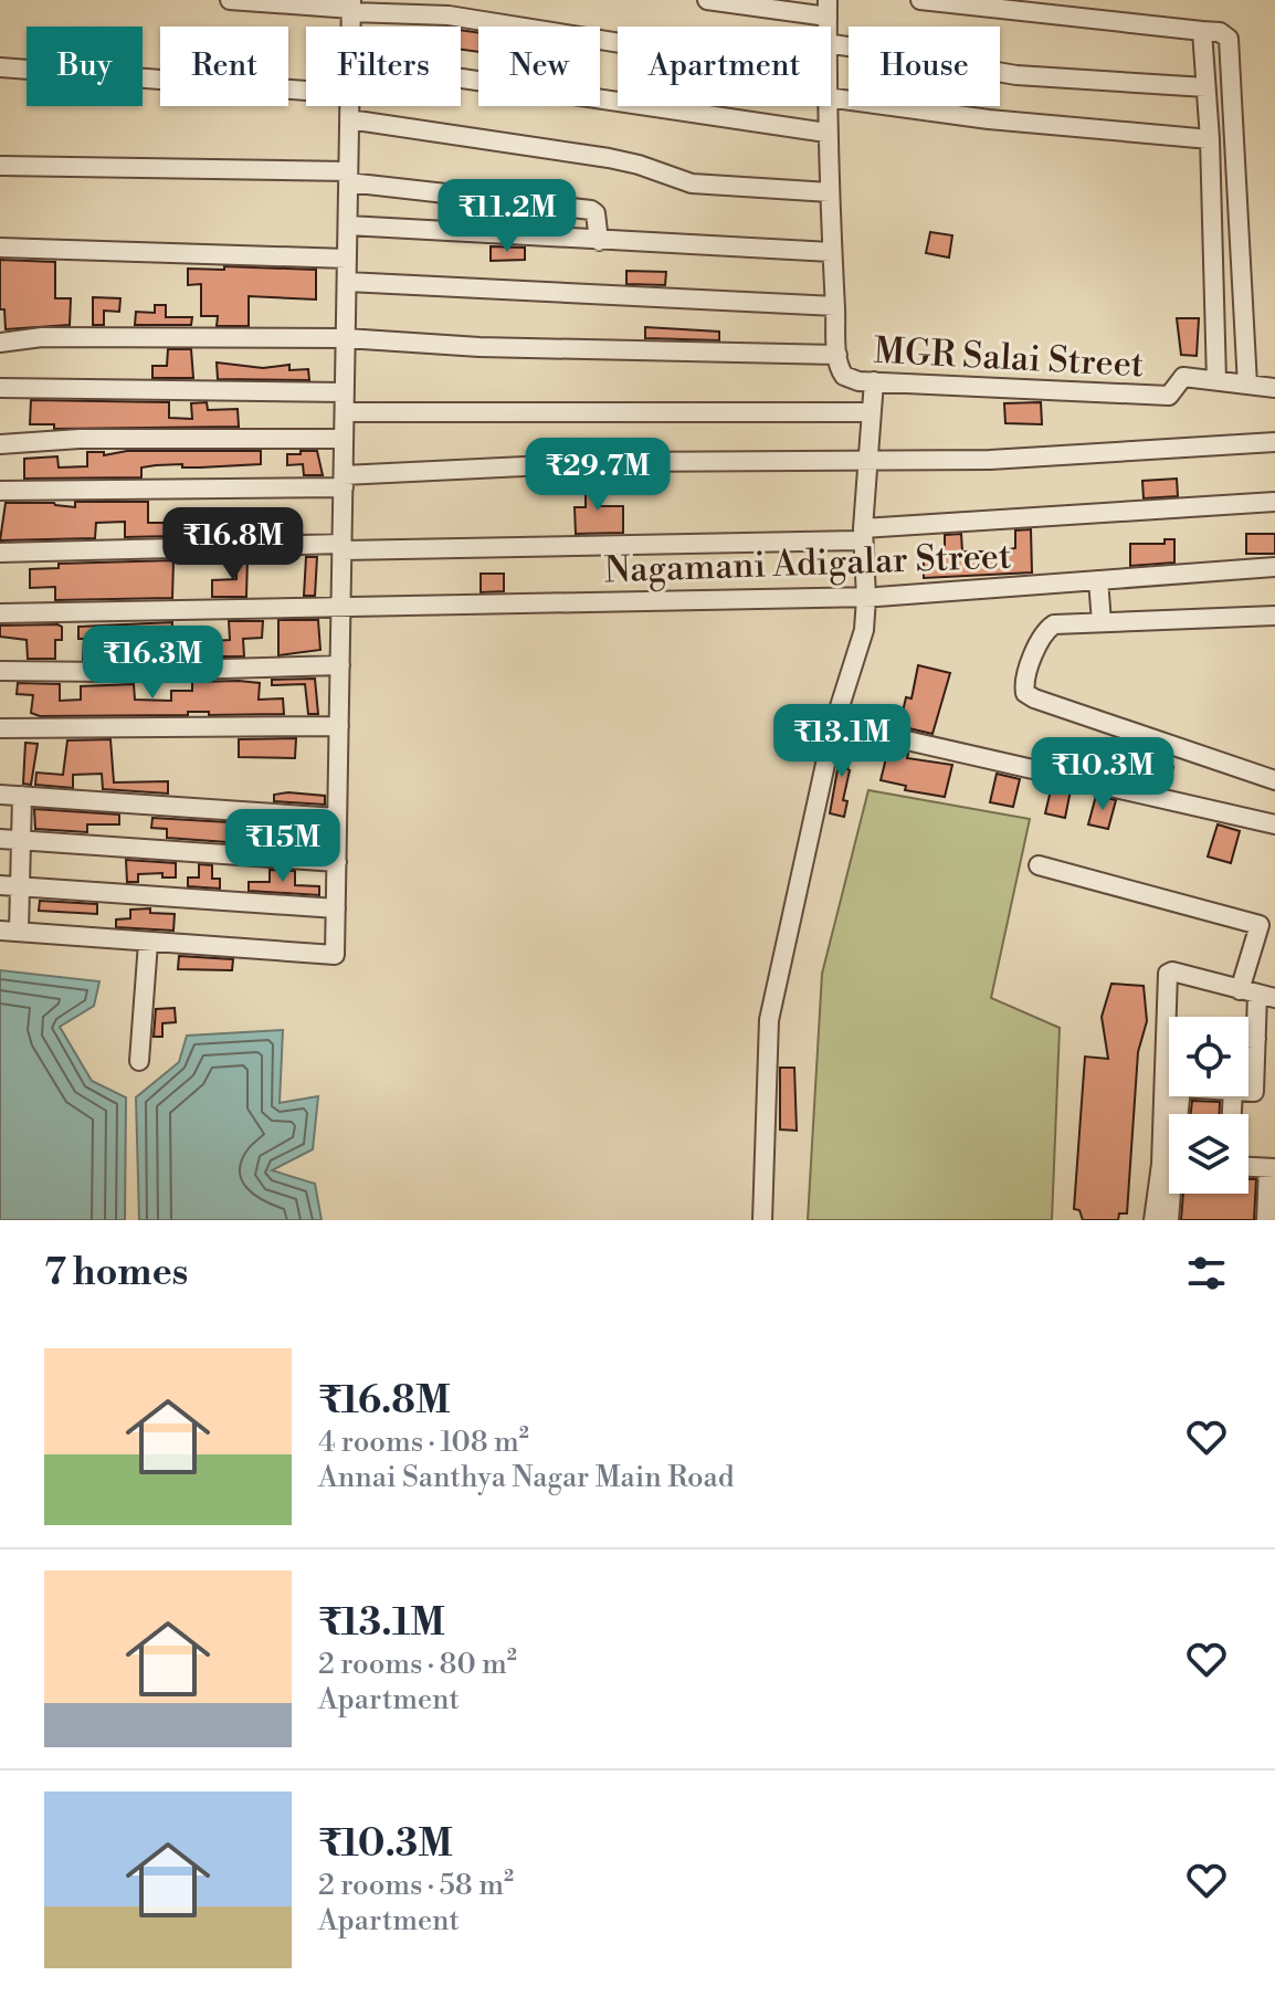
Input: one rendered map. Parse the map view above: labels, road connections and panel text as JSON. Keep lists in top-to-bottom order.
{
  "streets": {
    "street": ["MGR Salai Street", "Nagamani Adigalar Street"]
  },
  "page": {
    "chip": [
      "Buy",
      "Rent",
      "Filters",
      "New",
      "Apartment",
      "House"
    ],
    "price": [
      "₹11.2M",
      "₹29.7M",
      "₹16.8M",
      "₹16.3M",
      "₹13.1M",
      "₹10.3M",
      "₹15M"
    ],
    "heading": "7 homes",
    "list": [
      {
        "name": "₹16.8M",
        "note": "4 rooms · 108 m² · Annai Santhya Nagar Main Road"
      },
      {
        "name": "₹13.1M",
        "note": "2 rooms · 80 m² · Apartment"
      },
      {
        "name": "₹10.3M",
        "note": "2 rooms · 58 m² · Apartment"
      }
    ]
  }
}
